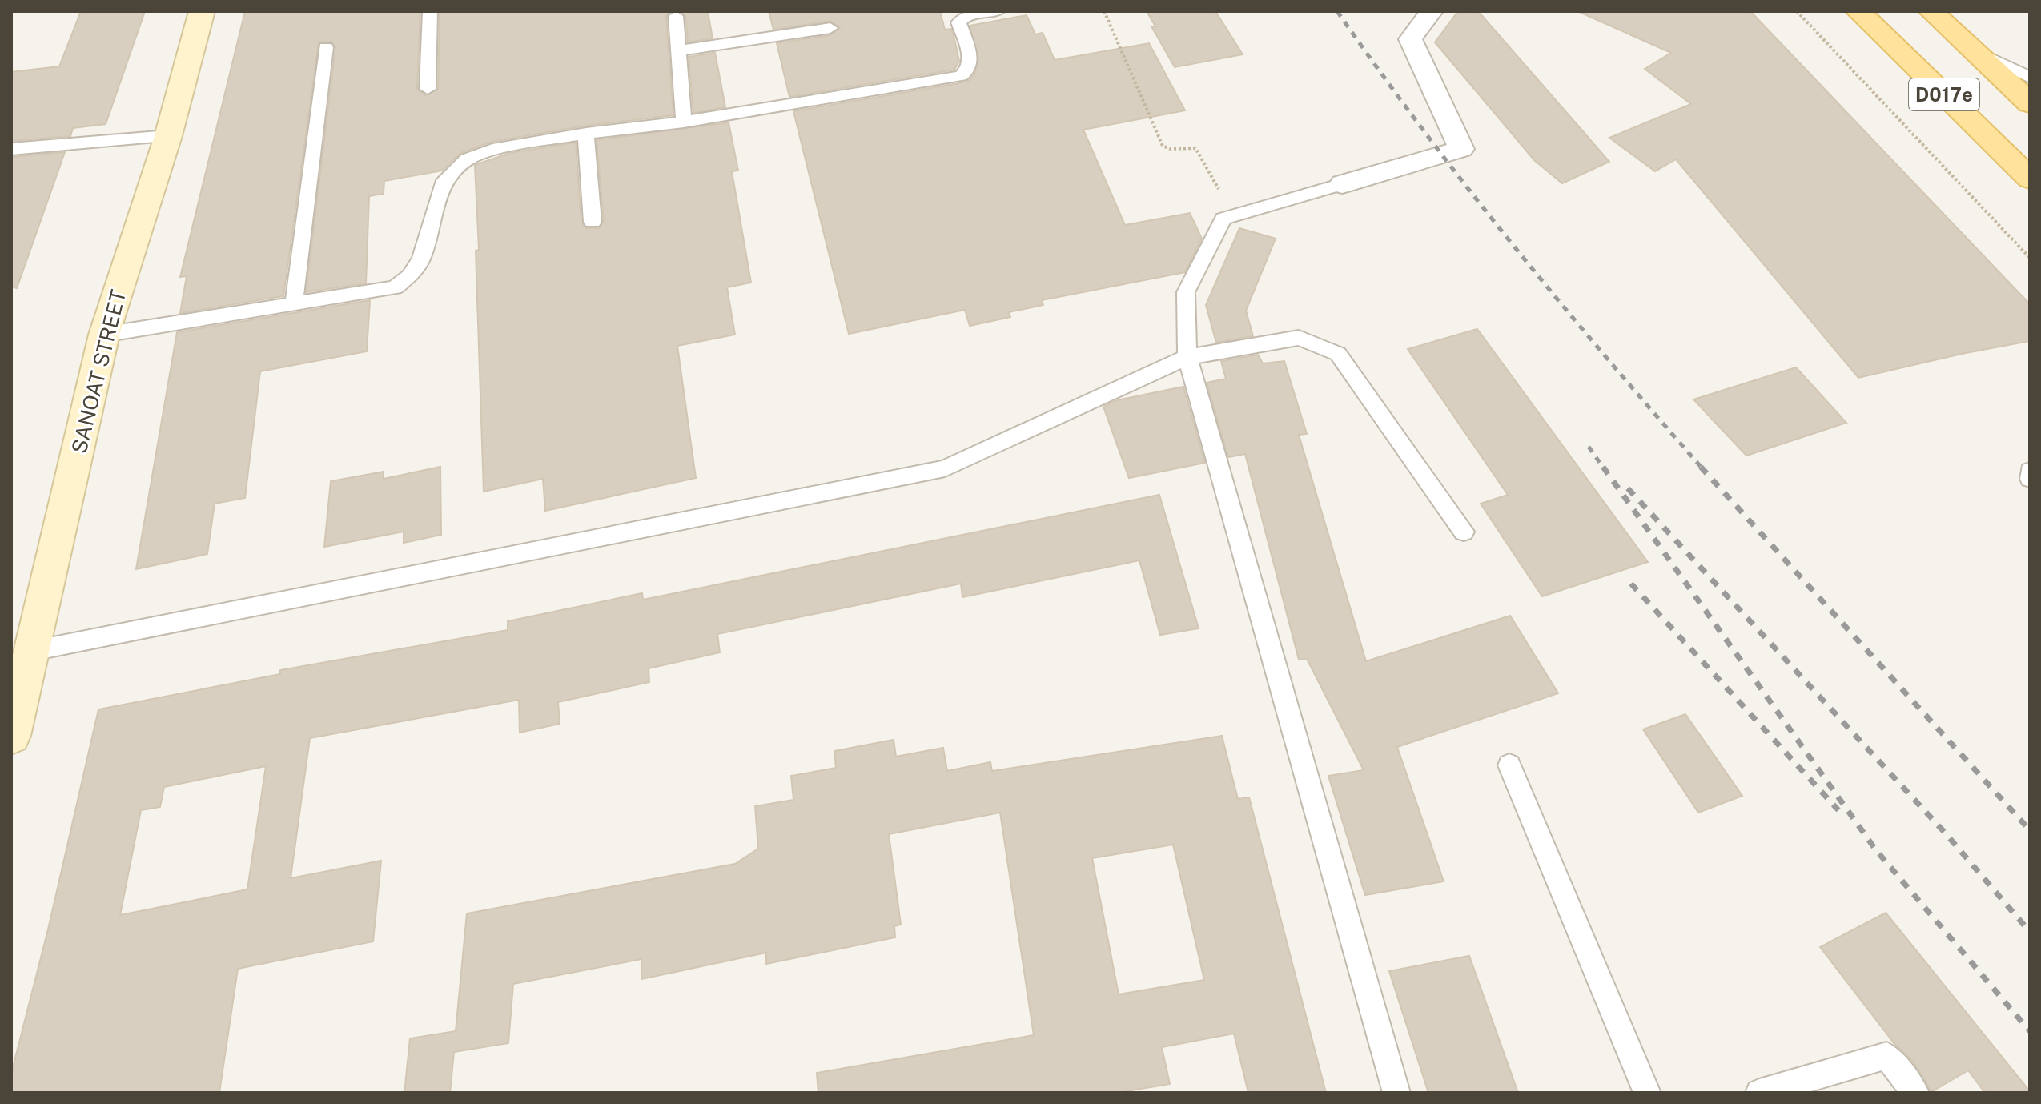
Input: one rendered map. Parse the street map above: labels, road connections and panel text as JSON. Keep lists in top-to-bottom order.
{
  "streets": {
    "main road": ["D017e", "SANOAT STREET"]
  }
}
